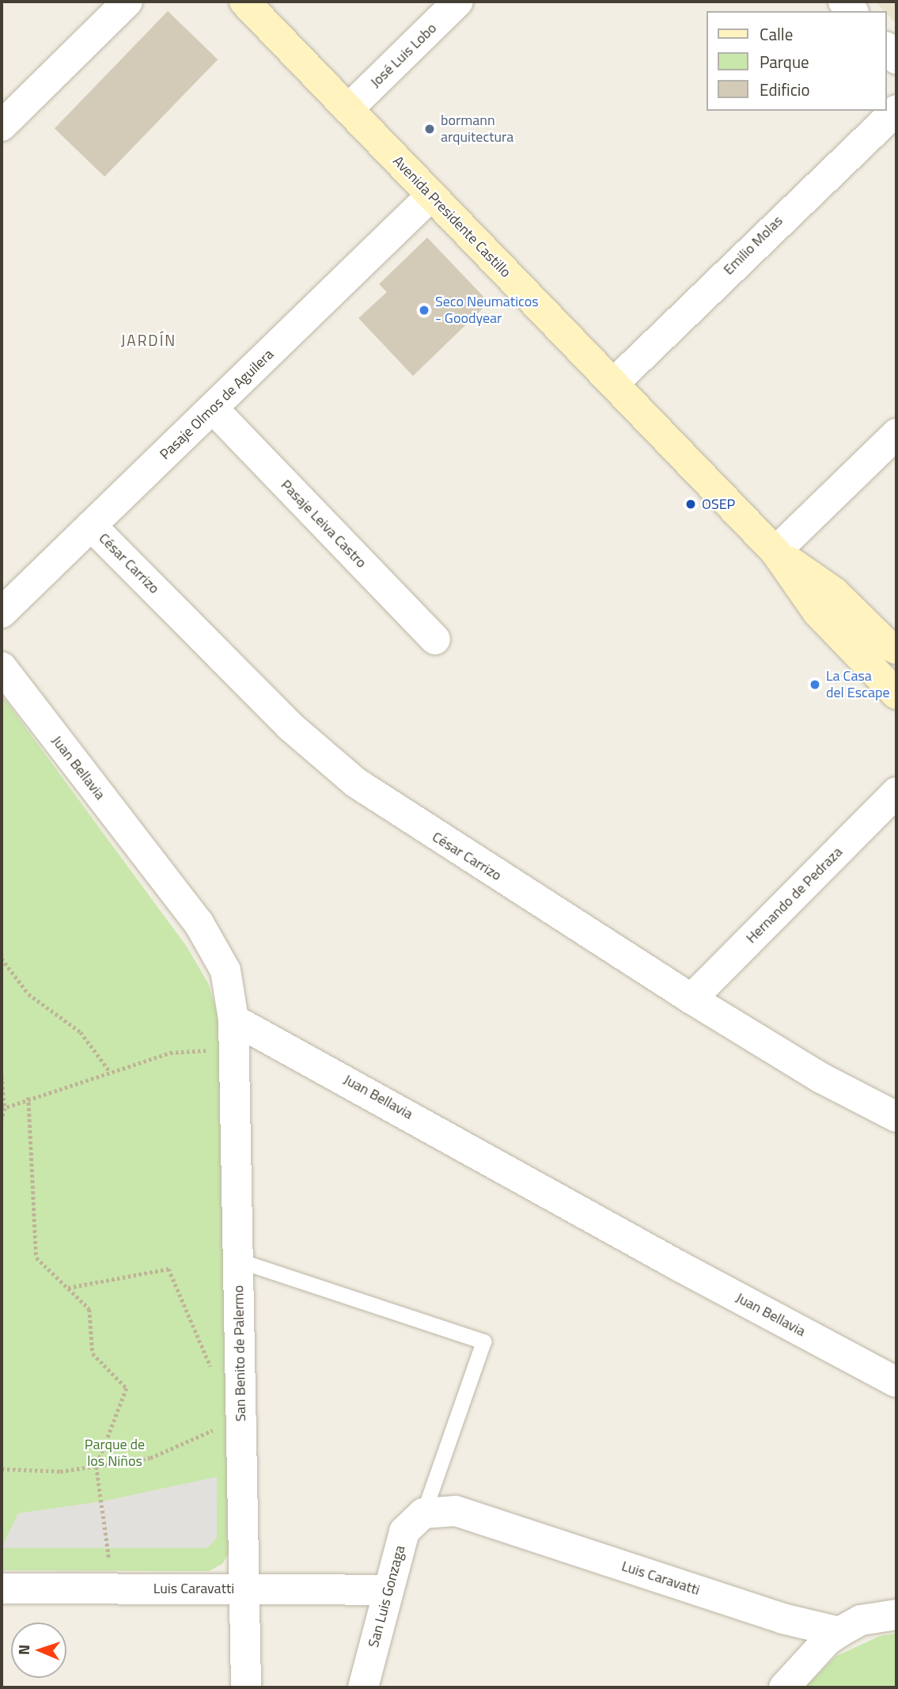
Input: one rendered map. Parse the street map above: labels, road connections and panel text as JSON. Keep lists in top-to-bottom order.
{
  "streets": {
    "main road": ["Avenida Presidente Castillo"],
    "street": [
      "José Luis Lobo",
      "Emilio Molas",
      "Pasaje Olmos de Aguilera",
      "Pasaje Leiva Castro",
      "César Carrizo",
      "Juan Bellavia",
      "Hernando de Pedraza",
      "San Benito de Palermo",
      "Luis Caravatti",
      "San Luis Gonzaga"
    ]
  },
  "crossings": [
    ["José Luis Lobo", "Avenida Presidente Castillo"],
    ["Avenida Presidente Castillo", "Emilio Molas"],
    ["Avenida Presidente Castillo", "Pasaje Olmos de Aguilera"],
    ["Pasaje Olmos de Aguilera", "Pasaje Leiva Castro"],
    ["Pasaje Olmos de Aguilera", "César Carrizo"],
    ["César Carrizo", "Hernando de Pedraza"],
    ["Juan Bellavia", "San Benito de Palermo"],
    ["San Benito de Palermo", "Luis Caravatti"],
    ["Luis Caravatti", "San Luis Gonzaga"]
  ],
  "districts": ["JARDÍN"],
  "parks": ["Parque de los Niños"],
  "places": [
    "bormann arquitectura",
    "Seco Neumaticos - Goodyear",
    "OSEP",
    "La Casa del Escape"
  ],
  "legend": ["Calle", "Parque", "Edificio"],
  "north": "left"
}
